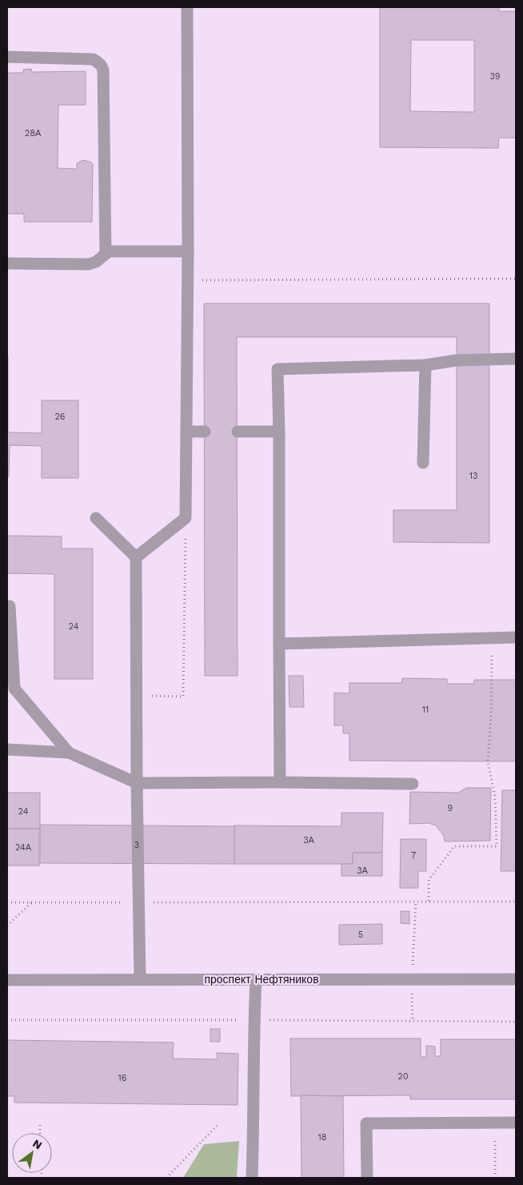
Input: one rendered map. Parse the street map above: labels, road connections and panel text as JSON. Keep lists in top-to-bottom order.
{
  "streets": {
    "street": ["проспект Нефтяников"]
  },
  "house_numbers": [
    "39",
    "28А",
    "26",
    "13",
    "24",
    "11",
    "9",
    "24",
    "3А",
    "3",
    "24А",
    "7",
    "3А",
    "5",
    "20",
    "16",
    "18"
  ],
  "north": "top right"
}
